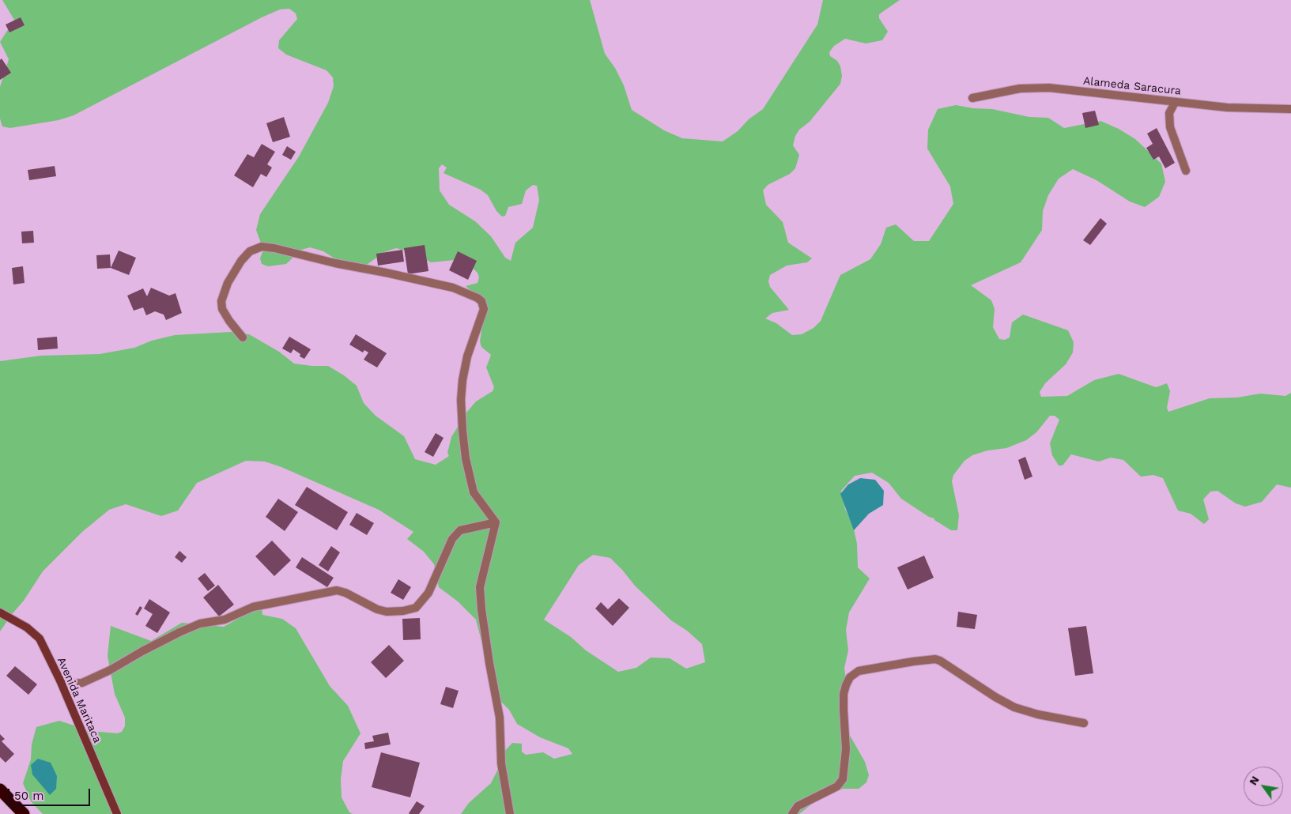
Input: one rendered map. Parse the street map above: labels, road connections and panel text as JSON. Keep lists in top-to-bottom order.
{
  "streets": {
    "street": ["Alameda Saracura", "Avenida Maritaca"]
  },
  "scale_bar": "50 m",
  "north": "top left"
}
